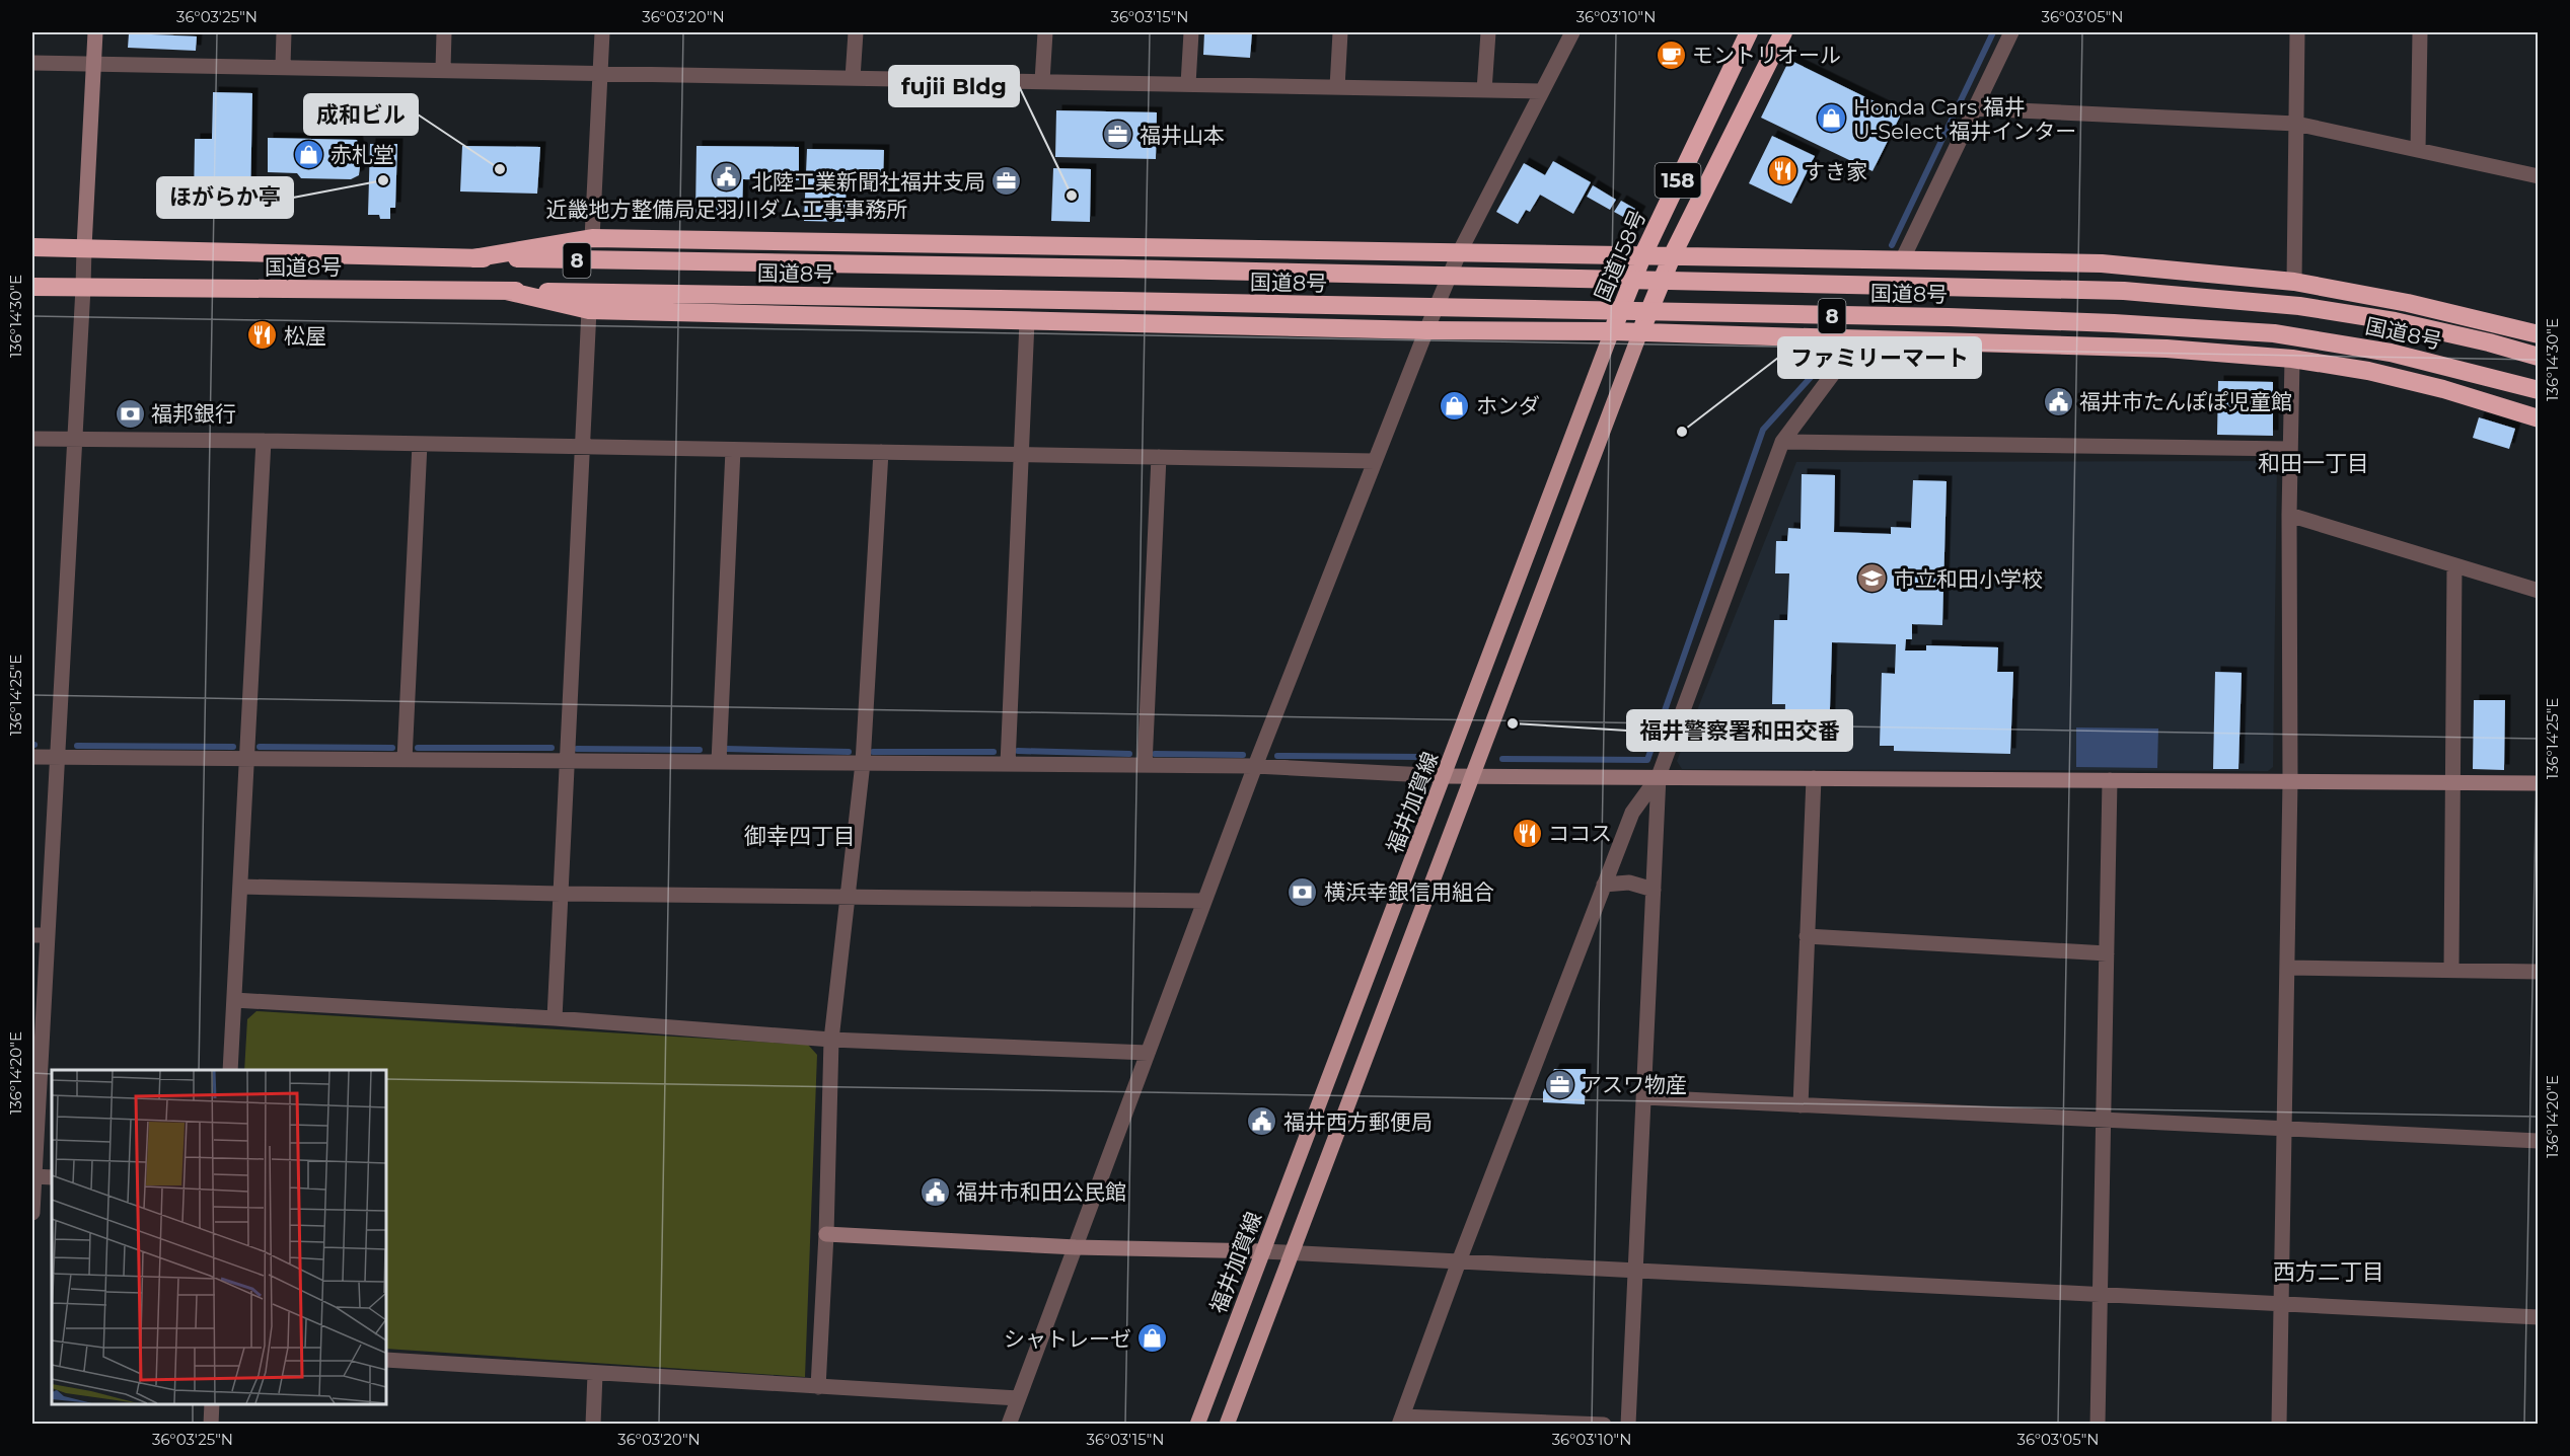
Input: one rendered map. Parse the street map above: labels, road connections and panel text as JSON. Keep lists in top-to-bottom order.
{
  "streets": {
    "highway": [
      "158",
      "国道158号",
      "8",
      "国道8号"
    ],
    "main road": ["福井加賀線"]
  },
  "crossings": [
    ["国道158号", "福井加賀線"]
  ],
  "districts": ["和田一丁目", "御幸四丁目", "西方二丁目"],
  "places": {
    "cafe": ["モントリオール"],
    "shop": [
      "Honda Cars 福井 U-Select 福井インター",
      "赤札堂",
      "ホンダ",
      "シャトレーゼ"
    ],
    "office": ["福井山本", "北陸工業新聞社福井支局", "アスワ物産"],
    "other": [
      "成和ビル",
      "ほがらか亭",
      "fujii Bldg",
      "ファミリーマート",
      "福井警察署和田交番"
    ],
    "restaurant": ["すき家", "松屋", "ココス"],
    "public building": [
      "近畿地方整備局足羽川ダム工事事務所",
      "福井市たんぽぽ児童館",
      "福井西方郵便局",
      "福井市和田公民館"
    ],
    "bank": ["福邦銀行", "横浜幸銀信用組合"],
    "school or university": ["市立和田小学校"]
  },
  "coordinates": [
    "36°03'25\"N",
    "36°03'20\"N",
    "36°03'15\"N",
    "36°03'10\"N",
    "36°03'05\"N",
    "136°14'30\"E",
    "136°14'25\"E",
    "136°14'20\"E"
  ]
}
